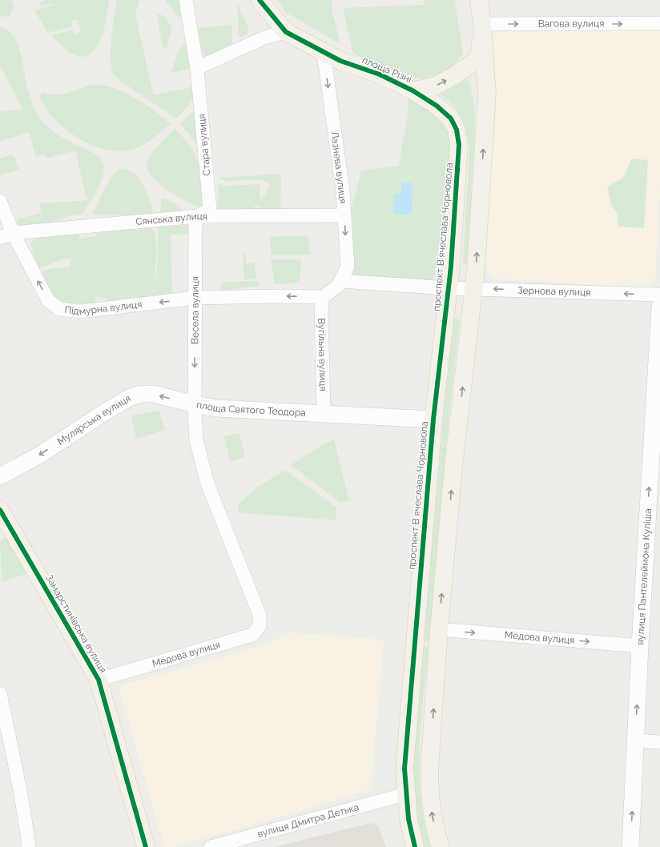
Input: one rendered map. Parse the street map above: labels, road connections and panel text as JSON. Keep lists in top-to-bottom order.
{
  "streets": {
    "main road": ["площа Різні", "проспект Вʼячеслава Чорновола", "Замарстинівська вулиця"],
    "street": [
      "Вагова вулиця",
      "Стара вулиця",
      "Лазнева вулиця",
      "Сянська вулиця",
      "Зернова вулиця",
      "Підмурна вулиця",
      "Весела вулиця",
      "Вугільна вулиця",
      "площа Святого Теодора",
      "Мулярська вулиця",
      "вулиця Пантелеймона Куліша",
      "Медова вулиця",
      "вулиця Дмитра Детька"
    ]
  },
  "crossings": [
    ["Вагова вулиця", "площа Різні"],
    ["площа Різні", "Лазнева вулиця"],
    ["площа Різні", "проспект Вʼячеслава Чорновола"],
    ["Стара вулиця", "Сянська вулиця"],
    ["Стара вулиця", "Весела вулиця"],
    ["Лазнева вулиця", "Сянська вулиця"],
    ["Лазнева вулиця", "Зернова вулиця"],
    ["Сянська вулиця", "Підмурна вулиця"],
    ["Сянська вулиця", "Весела вулиця"],
    ["проспект Вʼячеслава Чорновола", "Зернова вулиця"],
    ["проспект Вʼячеслава Чорновола", "площа Святого Теодора"],
    ["проспект Вʼячеслава Чорновола", "вулиця Дмитра Детька"],
    ["Підмурна вулиця", "Весела вулиця"],
    ["Підмурна вулиця", "Вугільна вулиця"],
    ["Весела вулиця", "площа Святого Теодора"],
    ["Весела вулиця", "Мулярська вулиця"],
    ["Вугільна вулиця", "площа Святого Теодора"],
    ["площа Святого Теодора", "Мулярська вулиця"],
    ["площа Святого Теодора", "Медова вулиця"],
    ["вулиця Пантелеймона Куліша", "Медова вулиця"],
    ["Замарстинівська вулиця", "Медова вулиця"]
  ],
  "one_way": [
    "Вагова вулиця",
    "Лазнева вулиця",
    "Зернова вулиця",
    "Підмурна вулиця",
    "Весела вулиця",
    "Мулярська вулиця",
    "вулиця Пантелеймона Куліша",
    "Медова вулиця"
  ]
}
